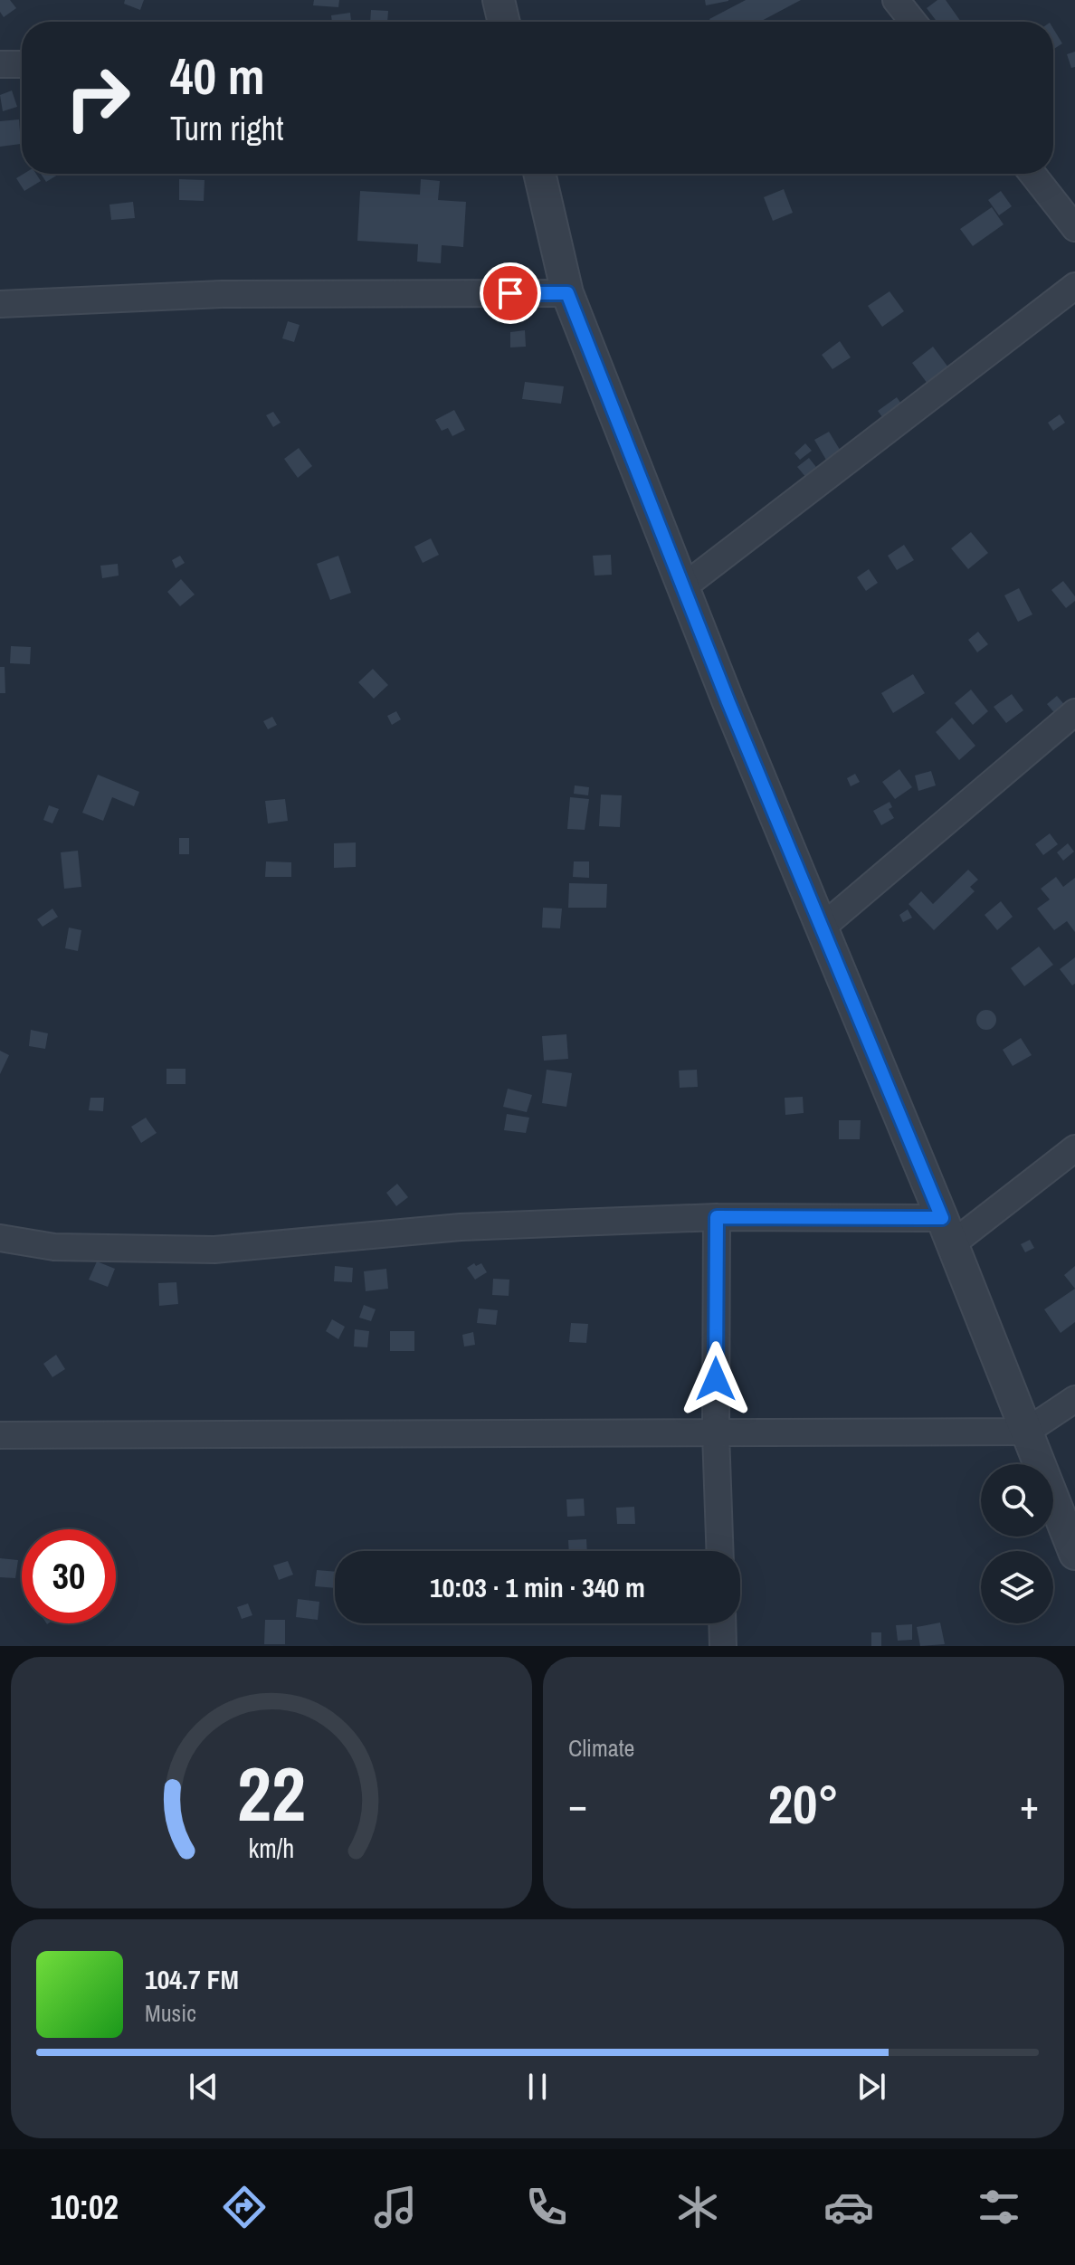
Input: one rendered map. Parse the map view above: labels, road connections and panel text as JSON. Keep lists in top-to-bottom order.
{
  "page": {
    "turn": ["40 m", "Turn right"],
    "limit": "30",
    "trip": "10:03 · 1 min · 340 m",
    "tile": "Climate",
    "heat": ["−", "20°", "+"],
    "song": ["104.7 FM", "Music"],
    "tabs": "10:02",
    "gauge": ["22", "km/h"]
  }
}
